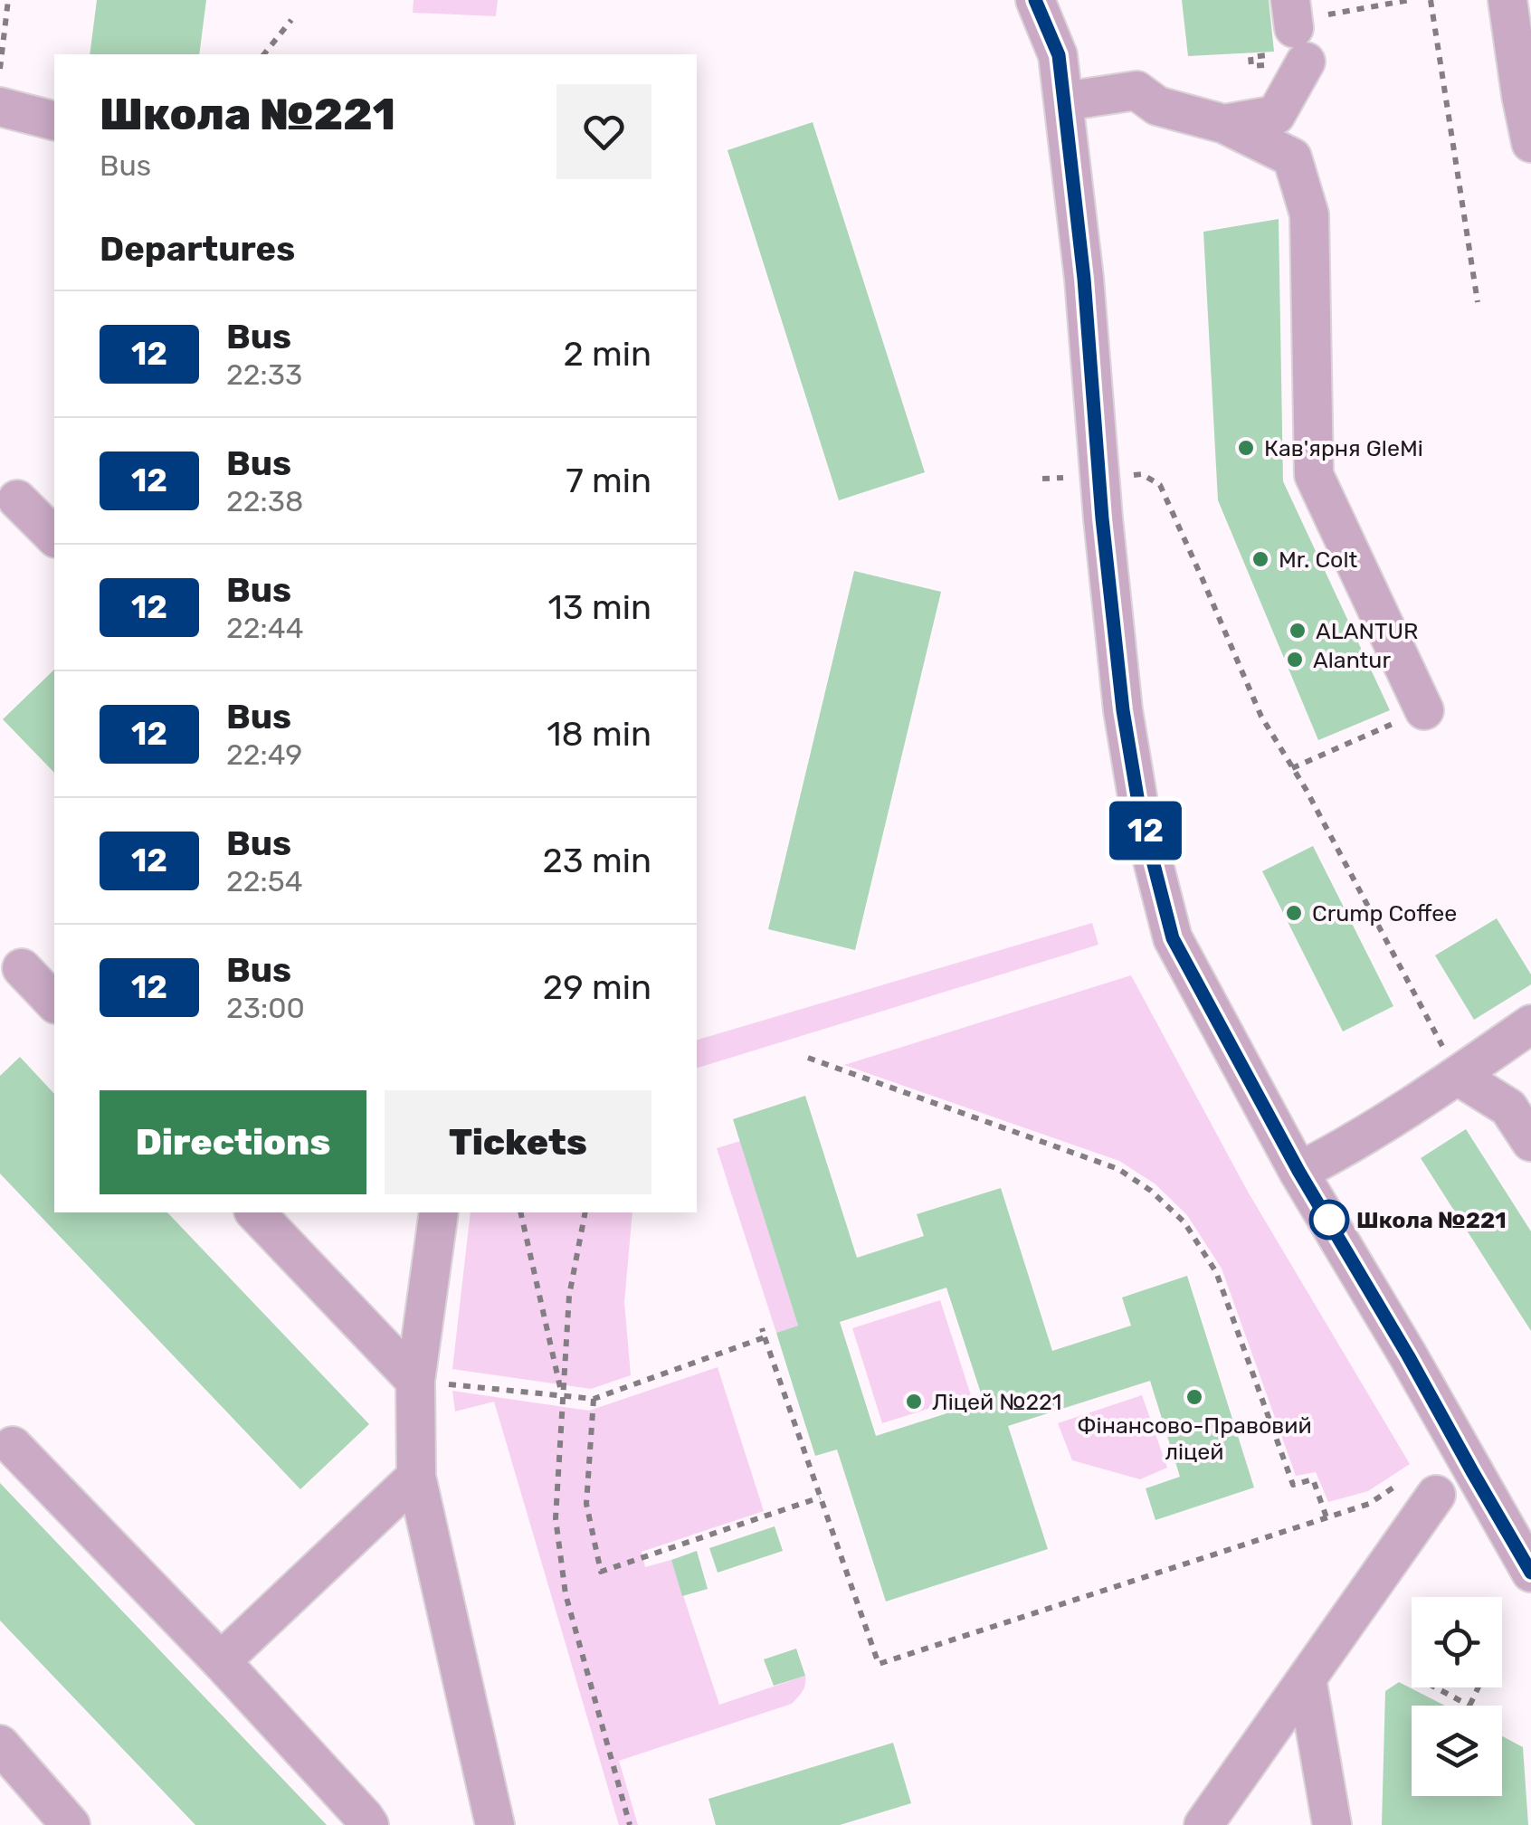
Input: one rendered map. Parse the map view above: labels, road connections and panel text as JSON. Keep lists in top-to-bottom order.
{
  "places": [
    "Кав'ярня GleMi",
    "Mr. Colt",
    "ALANTUR",
    "Alantur",
    "Crump Coffee",
    "Школа №221",
    "Фінансово-Правовий ліцей",
    "Ліцей №221"
  ],
  "lines": ["bus line 12"],
  "page": {
    "on_map": "12",
    "heading": [
      ["Школа №221", "Bus"],
      "Departures"
    ],
    "list": [
      {
        "mark": "12",
        "name": "Bus",
        "note": "22:33",
        "value": "2 min"
      },
      {
        "mark": "12",
        "name": "Bus",
        "note": "22:38",
        "value": "7 min"
      },
      {
        "mark": "12",
        "name": "Bus",
        "note": "22:44",
        "value": "13 min"
      },
      {
        "mark": "12",
        "name": "Bus",
        "note": "22:49",
        "value": "18 min"
      },
      {
        "mark": "12",
        "name": "Bus",
        "note": "22:54",
        "value": "23 min"
      },
      {
        "mark": "12",
        "name": "Bus",
        "note": "23:00",
        "value": "29 min"
      }
    ],
    "buttons": ["Directions", "Tickets"]
  }
}
